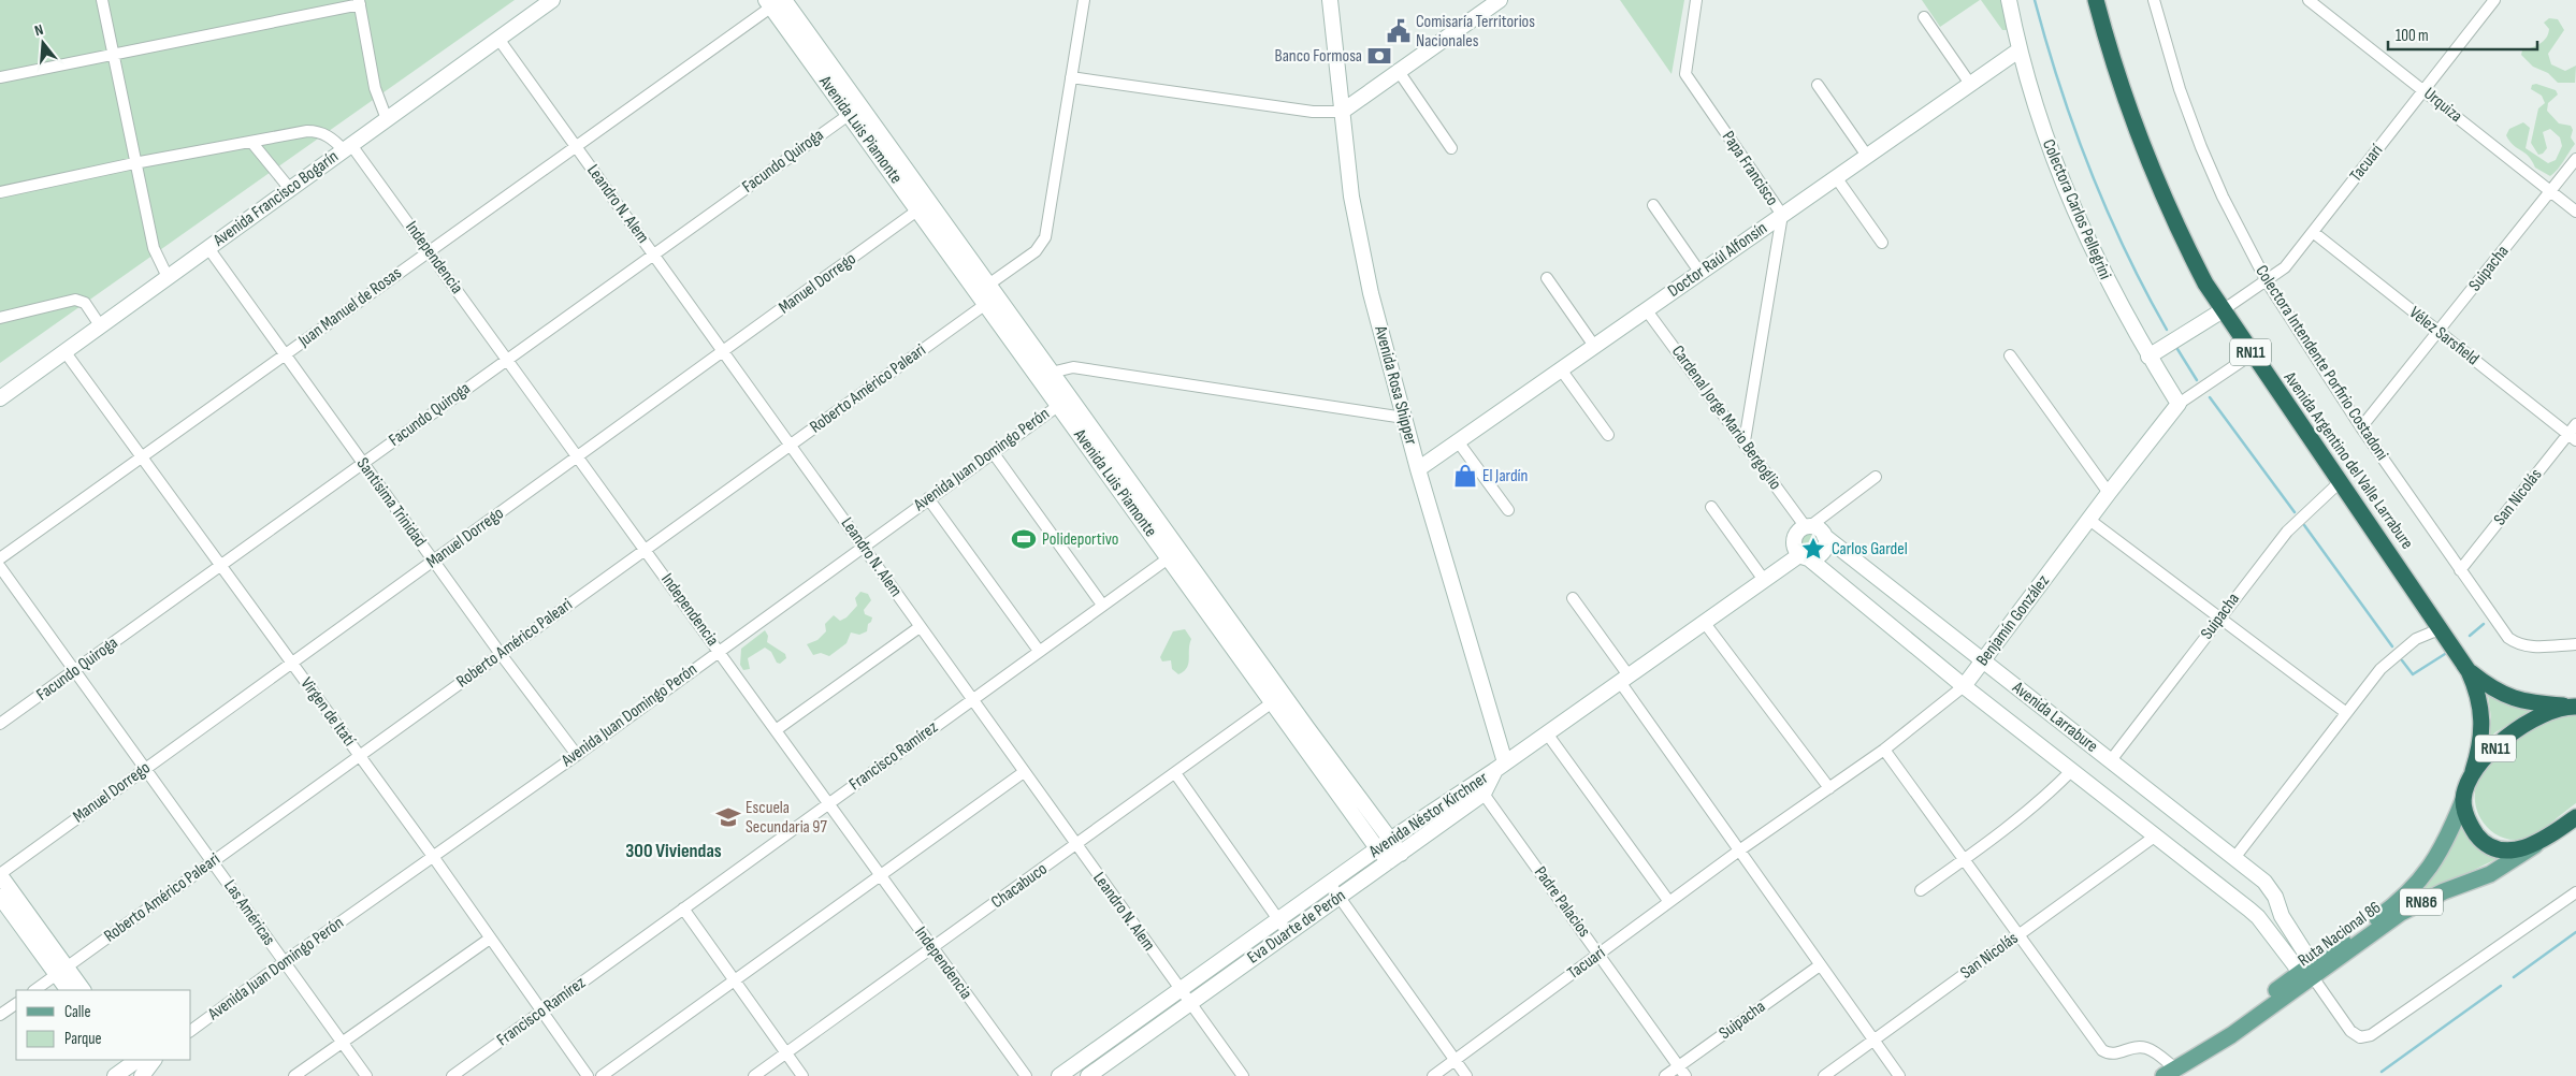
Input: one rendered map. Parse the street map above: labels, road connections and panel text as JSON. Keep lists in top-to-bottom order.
{
  "streets": {
    "highway": ["RN11", "Avenida Argentino del Valle Larrabure"],
    "main road": ["RN86", "Ruta Nacional 86"],
    "street": [
      "Urquiza",
      "Avenida Luis Piamonte",
      "Facundo Quiroga",
      "Tacuarí",
      "Papa Francisco",
      "Avenida Francisco Bogarín",
      "Leandro N. Alem",
      "Colectora Carlos Pellegrini",
      "Independencia",
      "Doctor Raúl Alfonsín",
      "Suipacha",
      "Manuel Dorrego",
      "Juan Manuel de Rosas",
      "Vélez Sarsfield",
      "Colectora Intendente Porfirio Costadoni",
      "Avenida Rosa Shipper",
      "Roberto Américo Paleari",
      "Cardenal Jorge Mario Bergoglio",
      "Avenida Juan Domingo Perón",
      "San Nicolás",
      "Santisima Trinidad",
      "Benjamín González",
      "Virgen de Itatí",
      "Avenida Larrabure",
      "Francisco Ramírez",
      "Avenida Néstor Kirchner",
      "Chacabuco",
      "Padre Palacios",
      "Las Américas",
      "Eva Duarte de Perón"
    ]
  },
  "crossings": [
    ["Urquiza", "Tacuarí"],
    ["Urquiza", "Suipacha"],
    ["Avenida Luis Piamonte", "Facundo Quiroga"],
    ["Avenida Luis Piamonte", "Manuel Dorrego"],
    ["Avenida Luis Piamonte", "Juan Manuel de Rosas"],
    ["Avenida Luis Piamonte", "Roberto Américo Paleari"],
    ["Avenida Luis Piamonte", "Avenida Juan Domingo Perón"],
    ["Avenida Luis Piamonte", "Francisco Ramírez"],
    ["Avenida Luis Piamonte", "Avenida Néstor Kirchner"],
    ["Avenida Luis Piamonte", "Chacabuco"],
    ["Avenida Luis Piamonte", "Eva Duarte de Perón"],
    ["Facundo Quiroga", "Leandro N. Alem"],
    ["Facundo Quiroga", "Independencia"],
    ["Facundo Quiroga", "Santisima Trinidad"],
    ["Facundo Quiroga", "Virgen de Itatí"],
    ["Facundo Quiroga", "Las Américas"],
    ["Tacuarí", "Vélez Sarsfield"],
    ["Tacuarí", "Colectora Intendente Porfirio Costadoni"],
    ["Tacuarí", "Avenida Argentino del Valle Larrabure"],
    ["Tacuarí", "Benjamín González"],
    ["Tacuarí", "Padre Palacios"],
    ["Papa Francisco", "Doctor Raúl Alfonsín"],
    ["Papa Francisco", "Cardenal Jorge Mario Bergoglio"],
    ["Avenida Francisco Bogarín", "Leandro N. Alem"],
    ["Avenida Francisco Bogarín", "Independencia"],
    ["Avenida Francisco Bogarín", "Santisima Trinidad"],
    ["Avenida Francisco Bogarín", "Virgen de Itatí"],
    ["Leandro N. Alem", "Manuel Dorrego"],
    ["Leandro N. Alem", "Juan Manuel de Rosas"],
    ["Leandro N. Alem", "Roberto Américo Paleari"],
    ["Leandro N. Alem", "Avenida Juan Domingo Perón"],
    ["Leandro N. Alem", "Francisco Ramírez"],
    ["Leandro N. Alem", "Avenida Néstor Kirchner"],
    ["Leandro N. Alem", "Chacabuco"],
    ["Leandro N. Alem", "Eva Duarte de Perón"],
    ["Colectora Carlos Pellegrini", "Doctor Raúl Alfonsín"],
    ["Colectora Carlos Pellegrini", "Benjamín González"],
    ["Independencia", "Manuel Dorrego"],
    ["Independencia", "Juan Manuel de Rosas"],
    ["Independencia", "Roberto Américo Paleari"],
    ["Independencia", "Avenida Juan Domingo Perón"],
    ["Independencia", "Francisco Ramírez"],
    ["Independencia", "Chacabuco"],
    ["Doctor Raúl Alfonsín", "Avenida Rosa Shipper"],
    ["Doctor Raúl Alfonsín", "Cardenal Jorge Mario Bergoglio"],
    ["Suipacha", "Vélez Sarsfield"],
    ["Suipacha", "Colectora Intendente Porfirio Costadoni"],
    ["Suipacha", "Avenida Argentino del Valle Larrabure"],
    ["Suipacha", "Avenida Larrabure"],
    ["Suipacha", "Padre Palacios"],
    ["Manuel Dorrego", "Santisima Trinidad"],
    ["Manuel Dorrego", "Virgen de Itatí"],
    ["Manuel Dorrego", "Las Américas"],
    ["Juan Manuel de Rosas", "Santisima Trinidad"],
    ["Juan Manuel de Rosas", "Virgen de Itatí"],
    ["Vélez Sarsfield", "San Nicolás"],
    ["RN11", "Avenida Argentino del Valle Larrabure"],
    ["RN11", "Ruta Nacional 86"],
    ["Colectora Intendente Porfirio Costadoni", "San Nicolás"],
    ["Avenida Rosa Shipper", "Avenida Néstor Kirchner"],
    ["Avenida Rosa Shipper", "Eva Duarte de Perón"],
    ["Roberto Américo Paleari", "Santisima Trinidad"],
    ["Roberto Américo Paleari", "Virgen de Itatí"],
    ["Roberto Américo Paleari", "Las Américas"],
    ["Cardenal Jorge Mario Bergoglio", "Avenida Larrabure"],
    ["Cardenal Jorge Mario Bergoglio", "Avenida Néstor Kirchner"],
    ["Avenida Juan Domingo Perón", "Santisima Trinidad"],
    ["Avenida Juan Domingo Perón", "Virgen de Itatí"],
    ["Avenida Juan Domingo Perón", "Las Américas"],
    ["Avenida Argentino del Valle Larrabure", "Benjamín González"],
    ["San Nicolás", "Avenida Larrabure"],
    ["Benjamín González", "Avenida Larrabure"],
    ["Virgen de Itatí", "Francisco Ramírez"],
    ["Avenida Larrabure", "Avenida Néstor Kirchner"],
    ["Avenida Larrabure", "Ruta Nacional 86"],
    ["Avenida Néstor Kirchner", "Padre Palacios"],
    ["Avenida Néstor Kirchner", "Eva Duarte de Perón"],
    ["Padre Palacios", "Eva Duarte de Perón"]
  ],
  "districts": ["300 Viviendas"],
  "places": {
    "public building": ["Comisaría Territorios Nacionales"],
    "bank": ["Banco Formosa"],
    "shop": ["El Jardín"],
    "sports": ["Polideportivo"],
    "place": ["Carlos Gardel"],
    "school or university": ["Escuela Secundaria 97"]
  },
  "legend": ["Calle", "Parque"],
  "scale_bar": "100 m",
  "north": "top"
}
